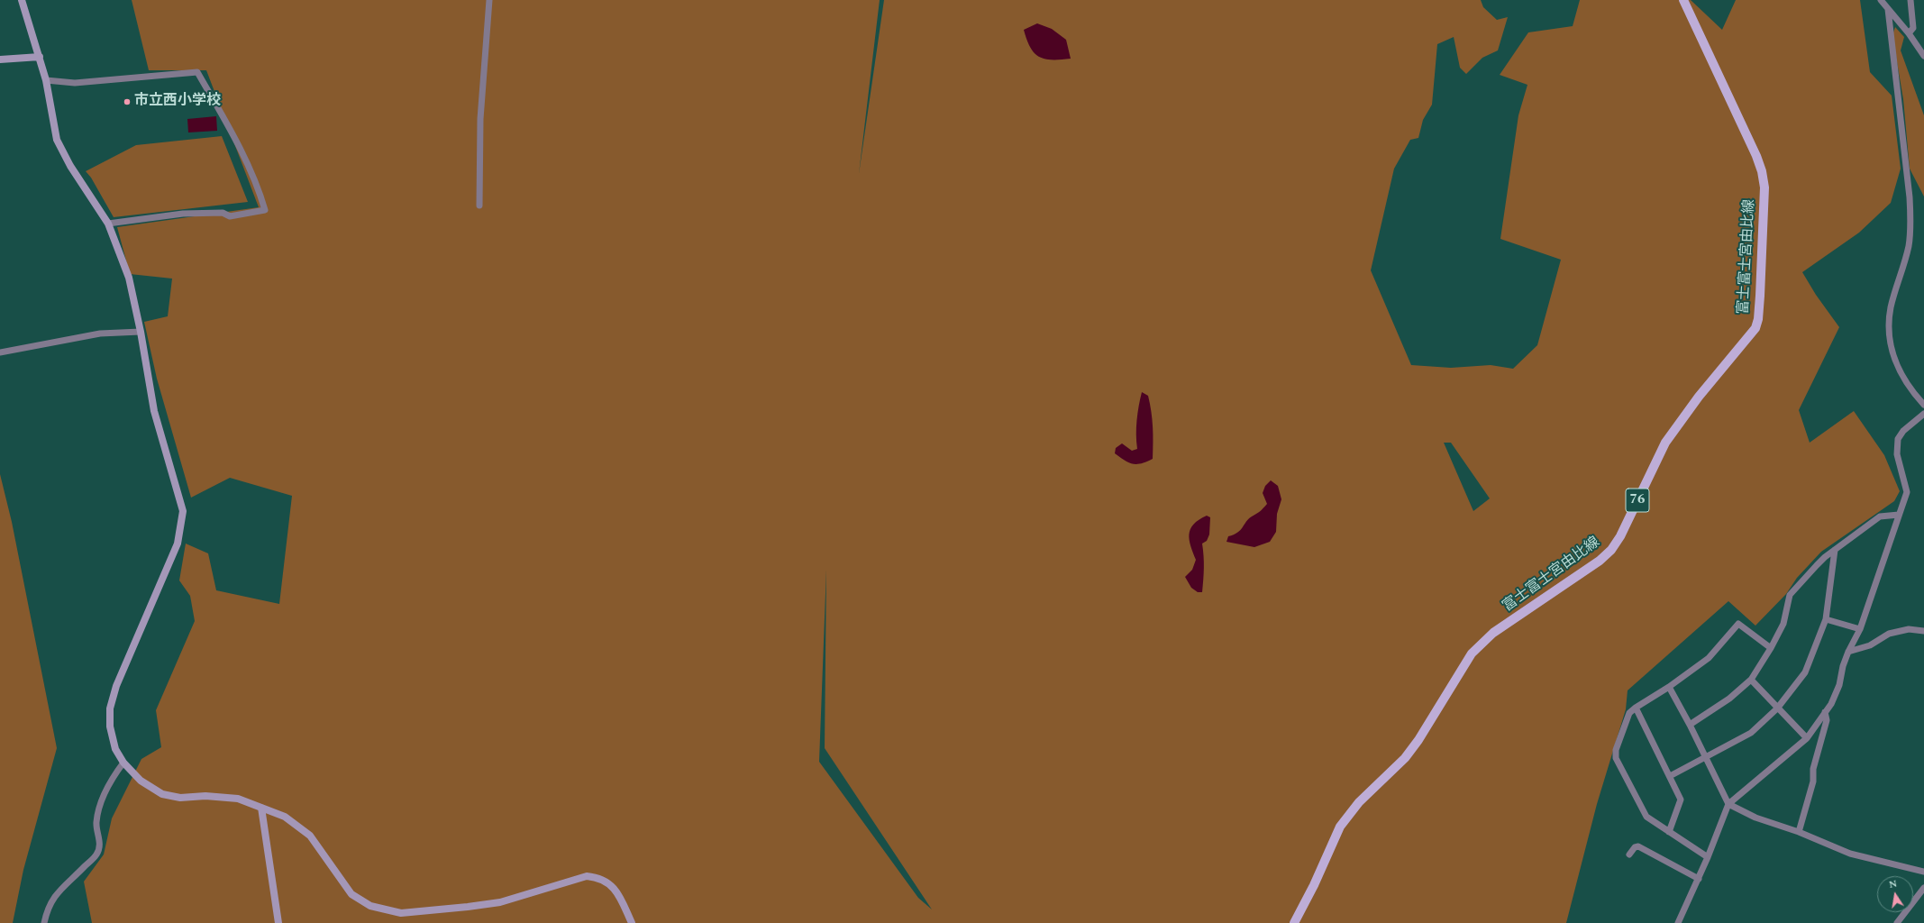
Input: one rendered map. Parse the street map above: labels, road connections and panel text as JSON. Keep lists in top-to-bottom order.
{
  "streets": {
    "main road": ["富士富士宮由比線", "76"]
  },
  "places": ["市立西小学校"],
  "north": "top"
}
